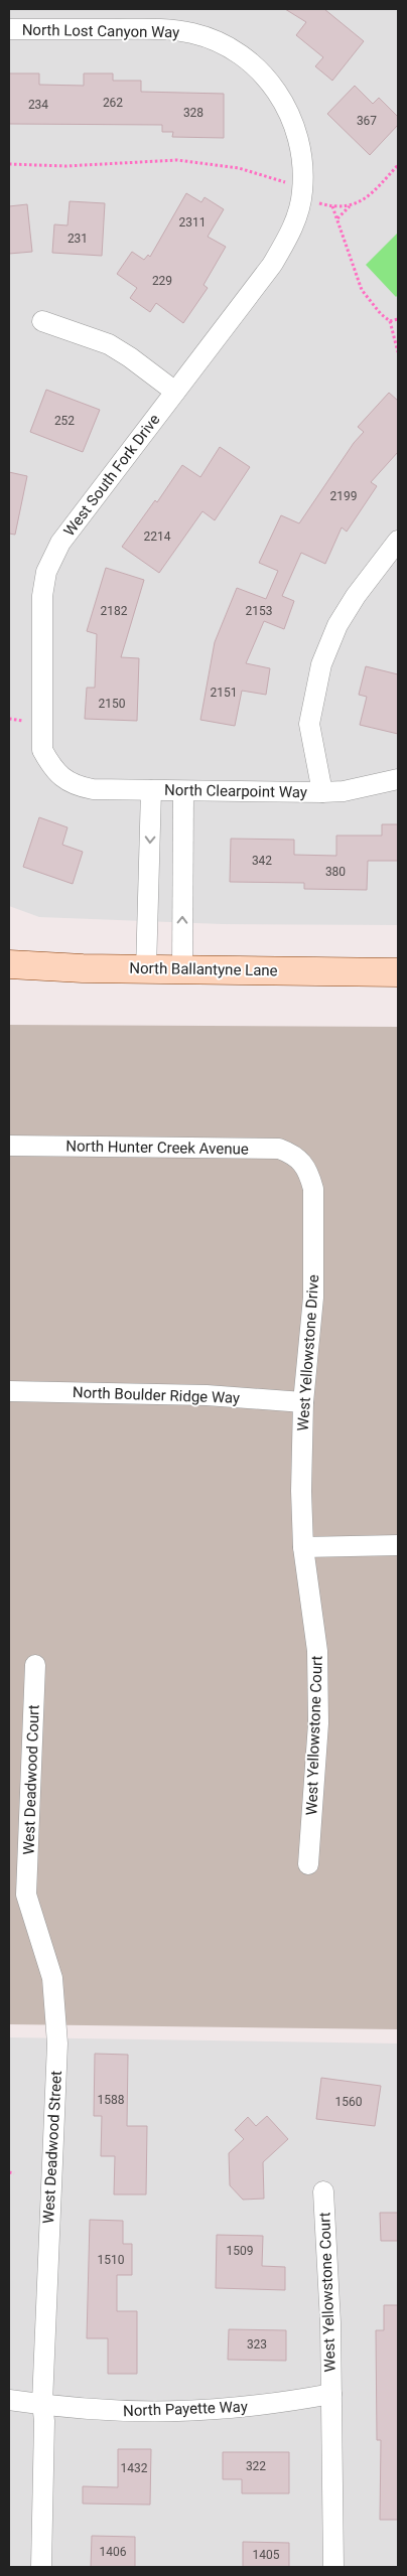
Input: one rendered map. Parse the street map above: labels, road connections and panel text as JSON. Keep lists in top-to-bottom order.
{
  "streets": {
    "street": [
      "North Lost Canyon Way",
      "West South Fork Drive",
      "North Clearpoint Way",
      "North Ballantyne Lane",
      "North Hunter Creek Avenue",
      "West Yellowstone Drive",
      "North Boulder Ridge Way",
      "West Yellowstone Court",
      "West Deadwood Court",
      "West Deadwood Street",
      "North Payette Way"
    ]
  },
  "crossings": [
    ["North Lost Canyon Way", "West South Fork Drive"],
    ["West South Fork Drive", "North Clearpoint Way"],
    ["North Hunter Creek Avenue", "West Yellowstone Drive"],
    ["West Yellowstone Drive", "North Boulder Ridge Way"],
    ["West Yellowstone Drive", "West Yellowstone Court"],
    ["West Yellowstone Court", "North Payette Way"],
    ["West Deadwood Court", "West Deadwood Street"],
    ["West Deadwood Street", "North Payette Way"]
  ],
  "house_numbers": [
    "262",
    "234",
    "328",
    "367",
    "2311",
    "231",
    "229",
    "252",
    "2199",
    "2214",
    "2182",
    "2153",
    "2151",
    "2150",
    "342",
    "380",
    "1588",
    "1560",
    "1509",
    "1510",
    "323",
    "322",
    "1432",
    "1406",
    "1405"
  ]
}
